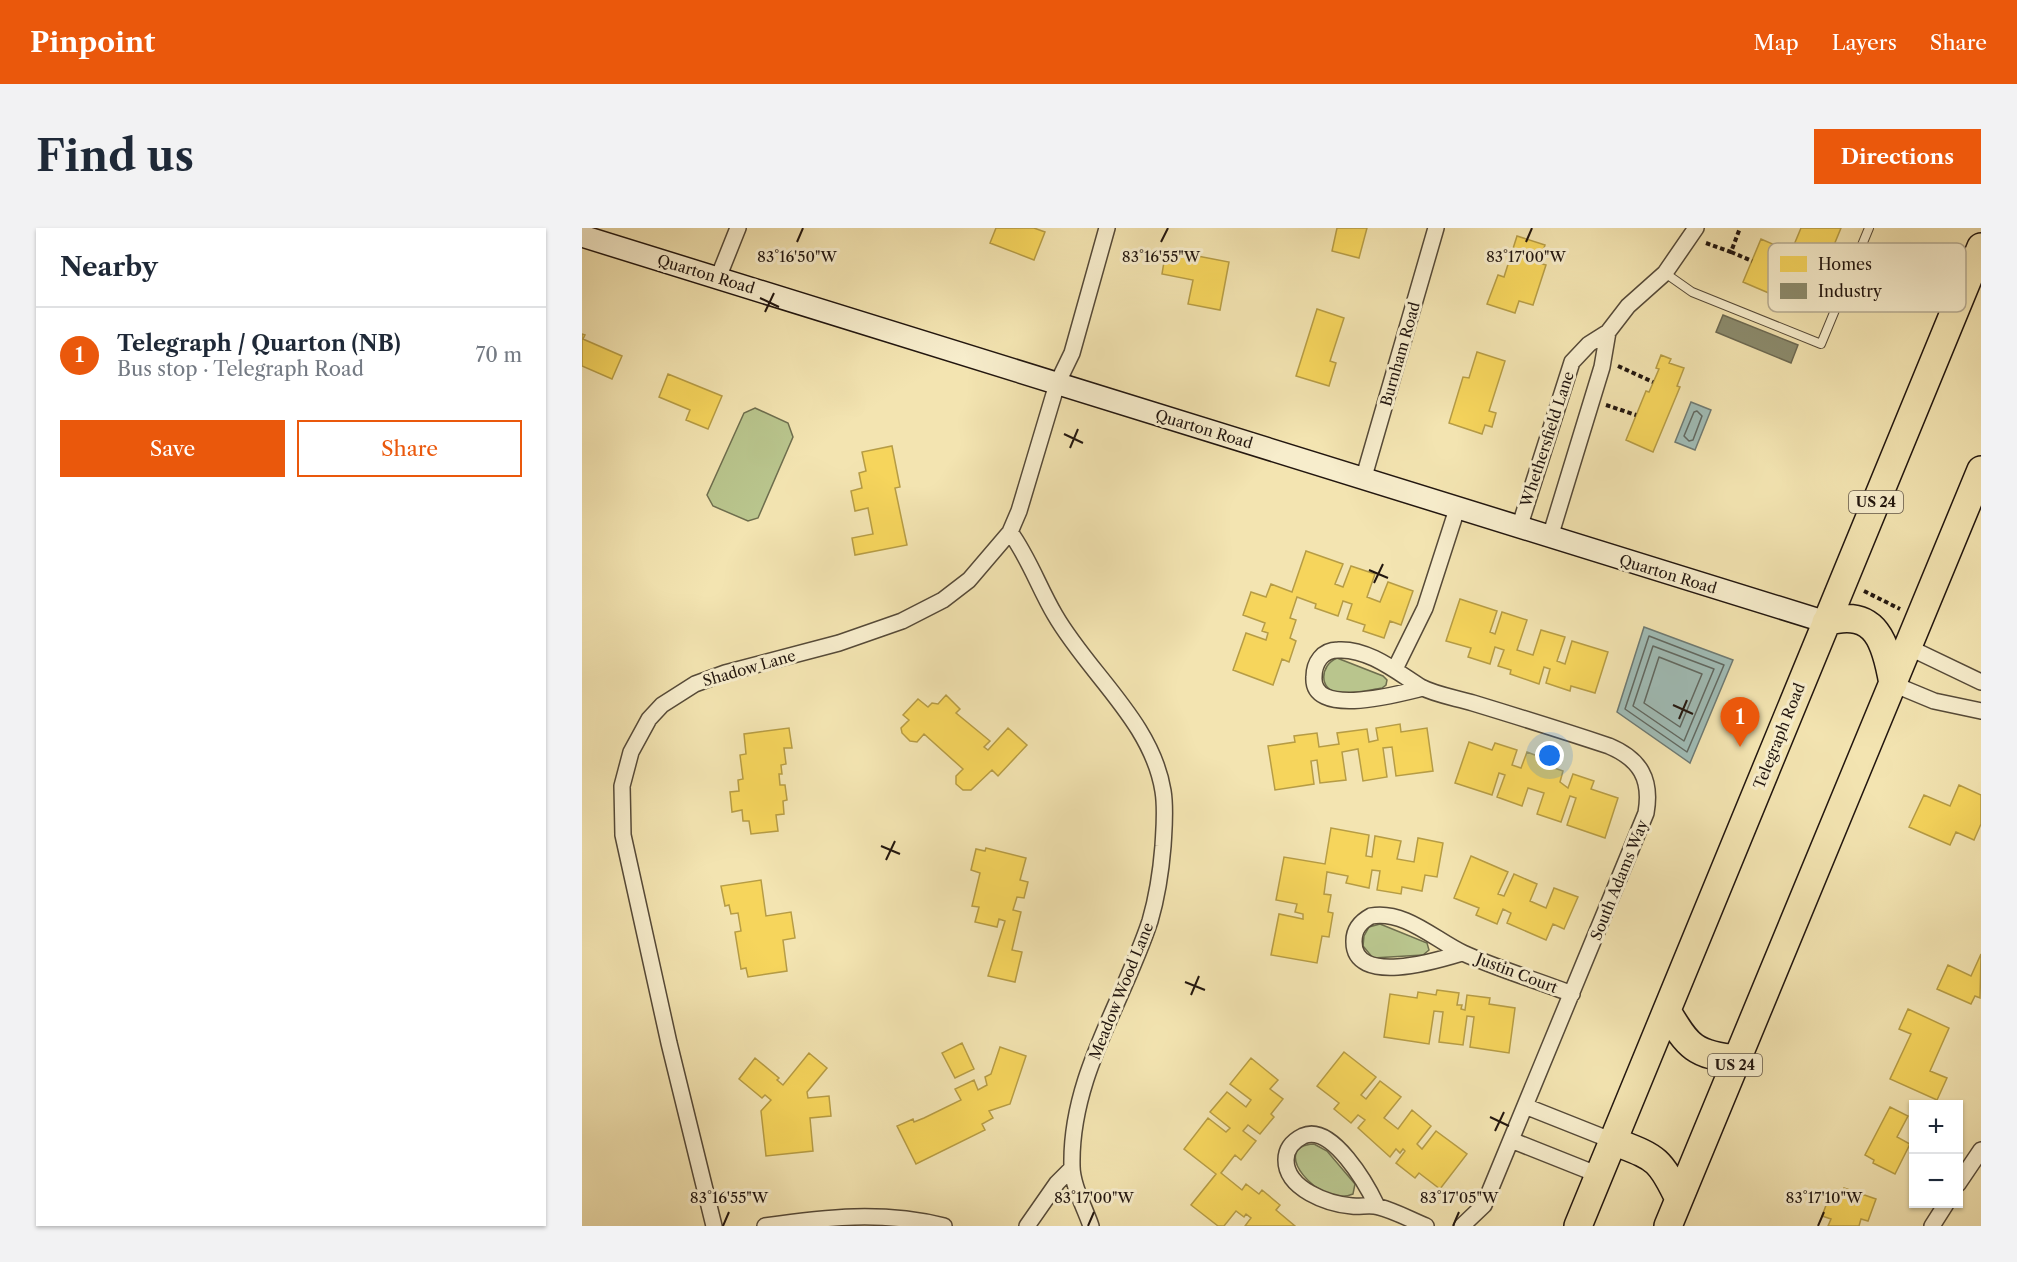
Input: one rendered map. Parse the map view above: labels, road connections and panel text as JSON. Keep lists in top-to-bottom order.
{
  "streets": {
    "highway": ["US 24", "Telegraph Road"],
    "street": [
      "Quarton Road",
      "Burnham Road",
      "Whethersfield Lane",
      "Shadow Lane",
      "South Adams Way",
      "Justin Court",
      "Meadow Wood Lane"
    ]
  },
  "crossings": [
    ["Quarton Road", "Burnham Road"],
    ["Quarton Road", "Whethersfield Lane"],
    ["Quarton Road", "Shadow Lane"],
    ["Quarton Road", "Telegraph Road"],
    ["Shadow Lane", "Meadow Wood Lane"],
    ["South Adams Way", "Justin Court"]
  ],
  "legend": ["Homes", "Industry"],
  "page": {
    "header": "Pinpoint",
    "nav": ["Map", "Layers", "Share"],
    "buttons": [
      "Directions",
      ["Save", "Share"]
    ],
    "title": "Find us",
    "heading": "Nearby",
    "list": [
      {
        "mark": "1",
        "name": "Telegraph / Quarton (NB)",
        "note": "Bus stop · Telegraph Road",
        "value": "70 m"
      }
    ],
    "pins": "1",
    "map_buttons": ["+", "−"]
  },
  "coordinates": [
    "83°16'50\"W",
    "83°16'55\"W",
    "83°17'00\"W",
    "83°17'05\"W",
    "83°17'10\"W"
  ]
}
